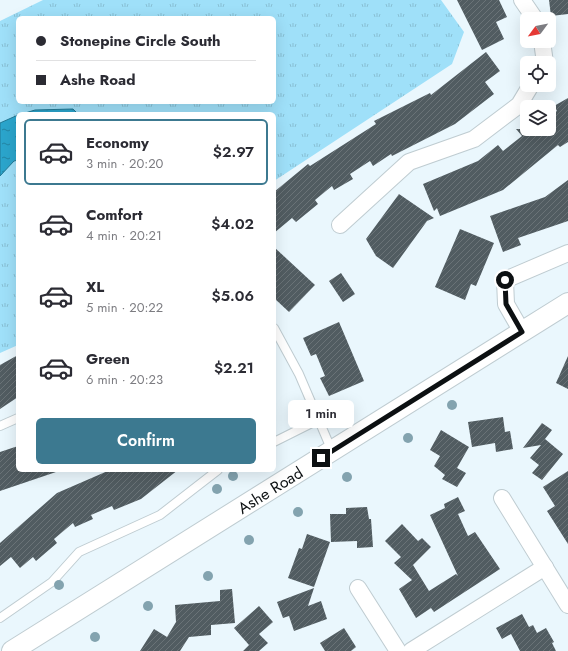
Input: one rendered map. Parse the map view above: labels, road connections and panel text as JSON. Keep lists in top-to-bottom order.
{
  "streets": {
    "street": ["Ashe Road"]
  },
  "north": "bottom left",
  "page": {
    "banner": ["Stonepine Circle South", "Ashe Road"],
    "list": [
      {
        "name": "Economy",
        "note": "3 min · 20:20",
        "value": "$2.97"
      },
      {
        "name": "Comfort",
        "note": "4 min · 20:21",
        "value": "$4.02"
      },
      {
        "name": "XL",
        "note": "5 min · 20:22",
        "value": "$5.06"
      },
      {
        "name": "Green",
        "note": "6 min · 20:23",
        "value": "$2.21"
      }
    ],
    "bubble": "1 min",
    "buttons": "Confirm"
  }
}
